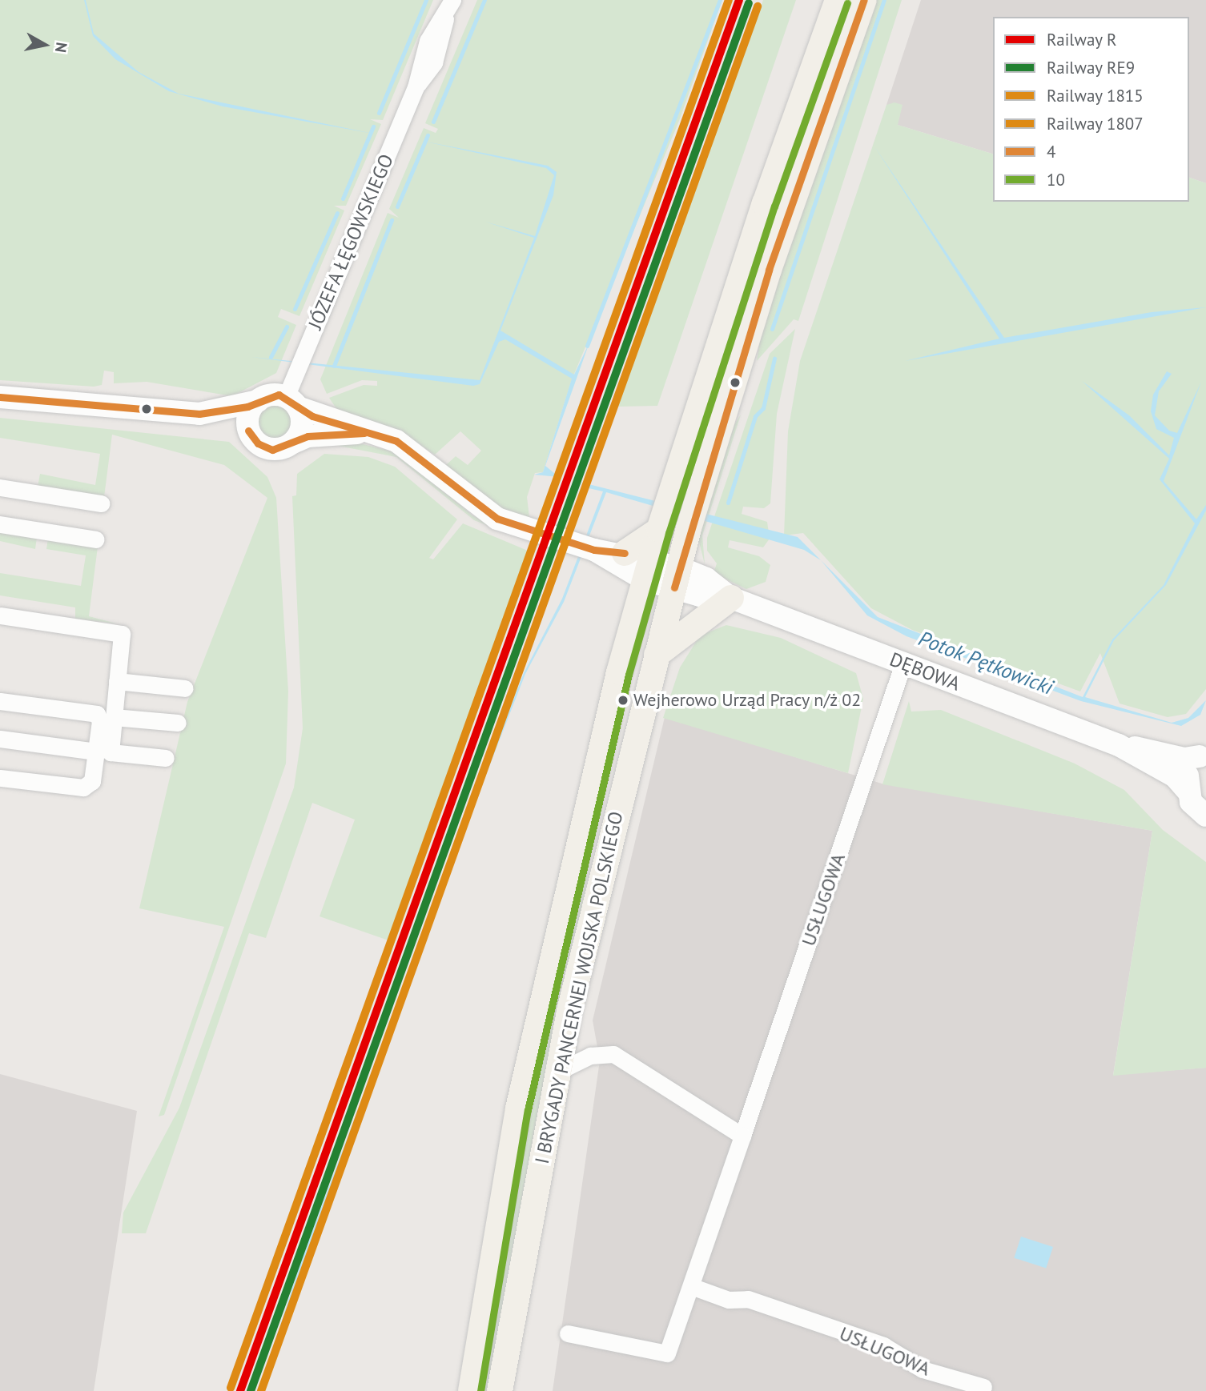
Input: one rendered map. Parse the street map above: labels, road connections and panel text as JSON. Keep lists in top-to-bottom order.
{
  "streets": {
    "main road": ["DĘBOWA", "I BRYGADY PANCERNEJ WOJSKA POLSKIEGO"],
    "street": ["JÓZEFA ŁĘGOWSKIEGO", "USŁUGOWA"]
  },
  "crossings": [
    ["DĘBOWA", "USŁUGOWA"],
    ["DĘBOWA", "I BRYGADY PANCERNEJ WOJSKA POLSKIEGO"]
  ],
  "water": ["Potok Pętkowicki"],
  "places": ["Wejherowo Urząd Pracy n/ż 02"],
  "lines": [
    "rail line R",
    "rail line 1815",
    "transit line 4",
    "rail line RE9",
    "transit line 10",
    "rail line 1807"
  ],
  "legend": [
    "Railway R",
    "Railway RE9",
    "Railway 1815",
    "Railway 1807",
    "4",
    "10"
  ],
  "north": "right"
}
